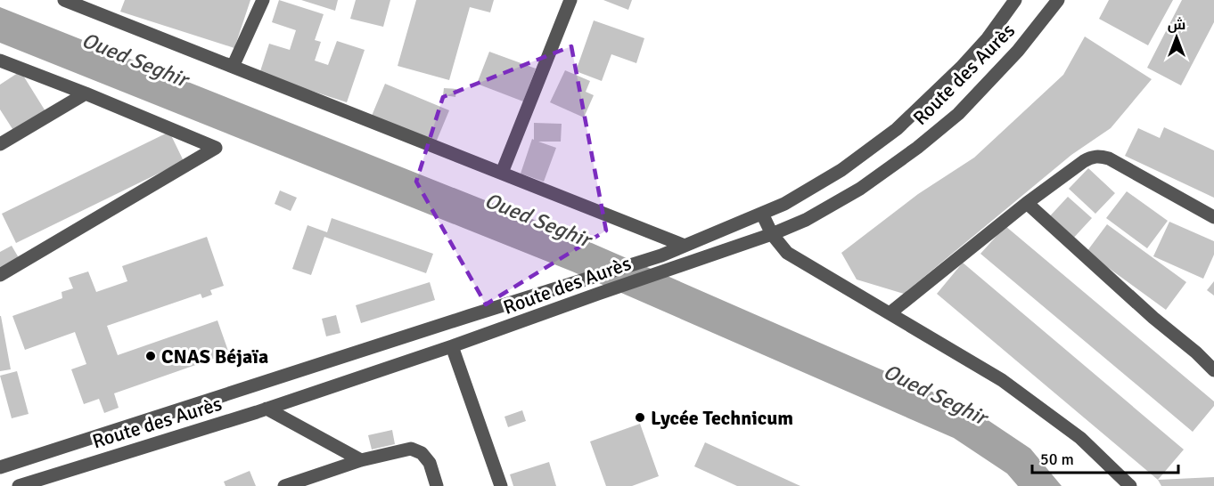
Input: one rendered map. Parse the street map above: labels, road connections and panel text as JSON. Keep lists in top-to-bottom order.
{
  "streets": {
    "street": ["Route des Aurès"]
  },
  "water": ["Oued Seghir"],
  "places": ["CNAS Béjaïa", "Lycée Technicum"],
  "scale_bar": "50 m",
  "north": "top"
}
